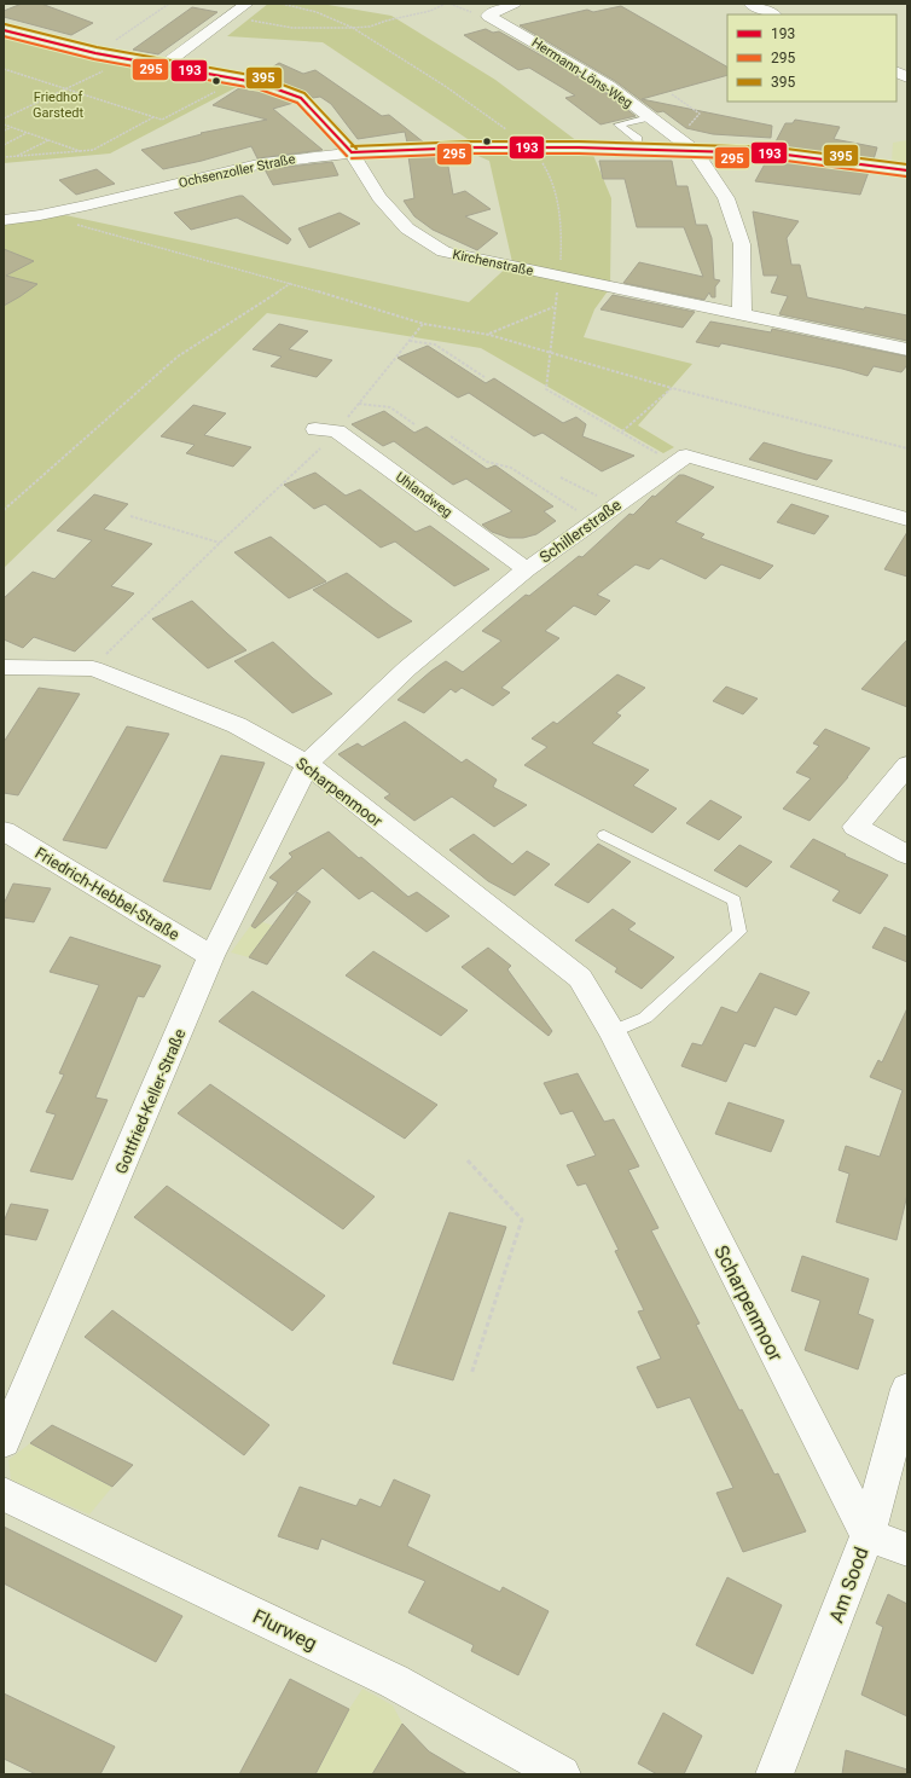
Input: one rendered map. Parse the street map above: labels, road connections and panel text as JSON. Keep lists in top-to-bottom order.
{
  "streets": {
    "street": [
      "Hermann-Löns-Weg",
      "Ochsenzoller Straße",
      "Kirchenstraße",
      "Uhlandweg",
      "Schillerstraße",
      "Scharpenmoor",
      "Friedrich-Hebbel-Straße",
      "Gottfried-Keller-Straße",
      "Am Sood",
      "Flurweg"
    ]
  },
  "crossings": [
    ["Hermann-Löns-Weg", "Ochsenzoller Straße"],
    ["Hermann-Löns-Weg", "Kirchenstraße"],
    ["Ochsenzoller Straße", "Kirchenstraße"],
    ["Uhlandweg", "Schillerstraße"],
    ["Schillerstraße", "Scharpenmoor"],
    ["Schillerstraße", "Gottfried-Keller-Straße"],
    ["Scharpenmoor", "Gottfried-Keller-Straße"],
    ["Scharpenmoor", "Am Sood"],
    ["Friedrich-Hebbel-Straße", "Gottfried-Keller-Straße"]
  ],
  "parks": ["Friedhof Garstedt"],
  "lines": ["transit line 395", "transit line 193", "transit line 295"],
  "legend": ["193", "295", "395"]
}
